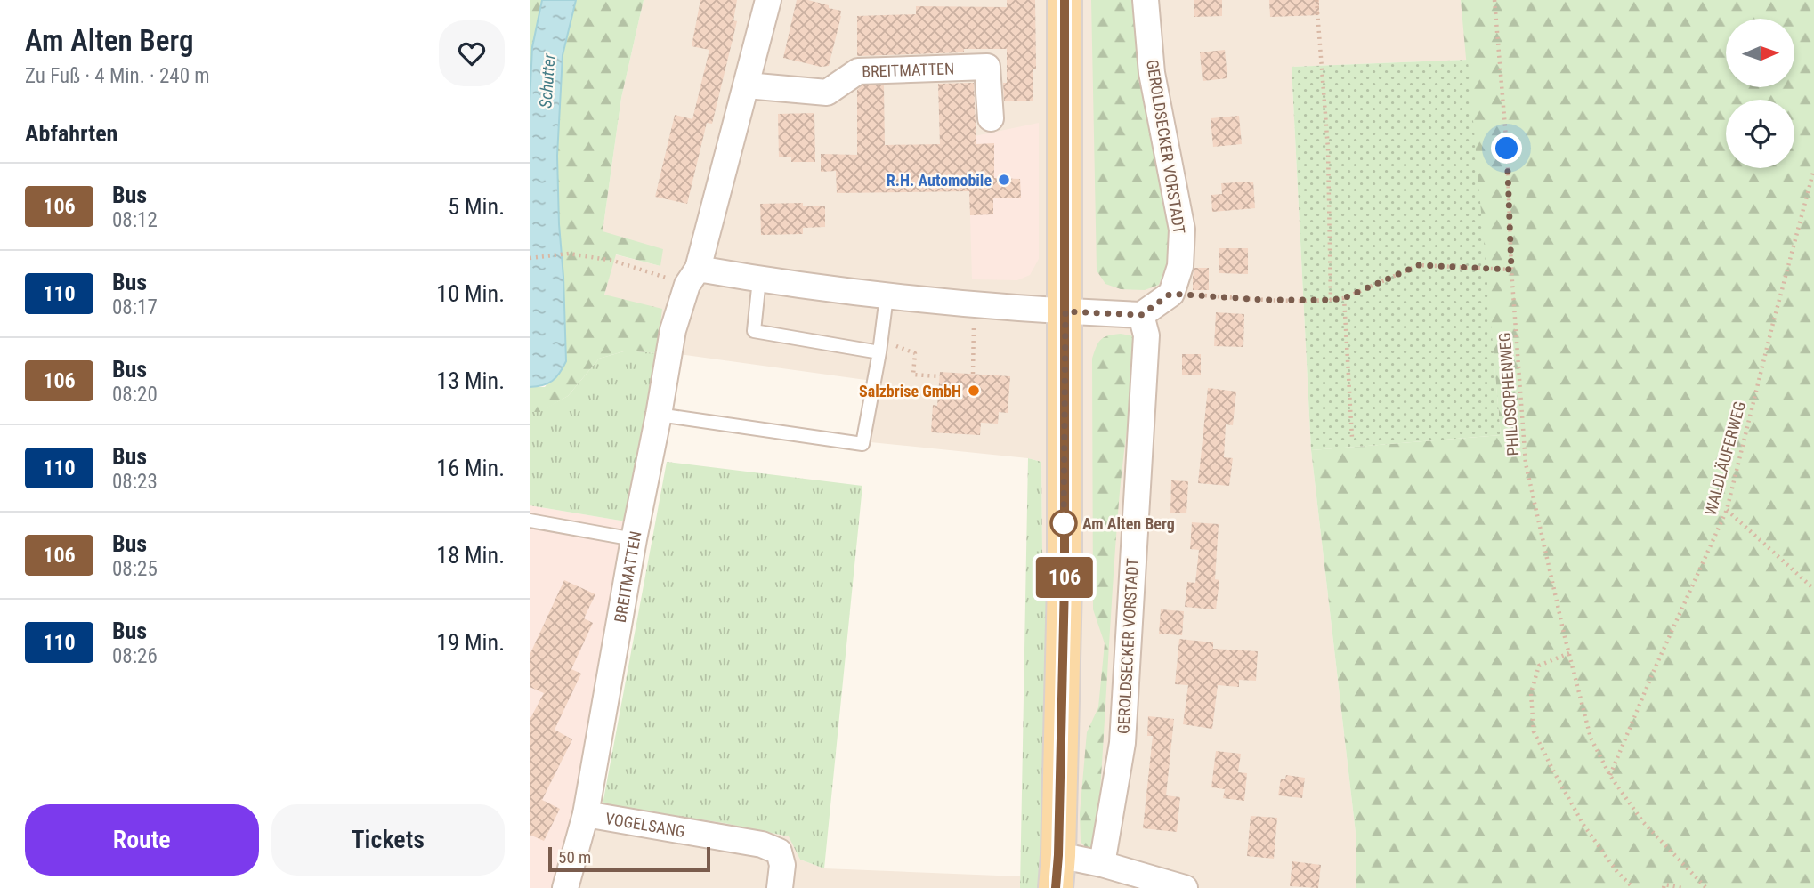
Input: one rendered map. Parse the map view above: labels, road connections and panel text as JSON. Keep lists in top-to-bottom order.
{
  "streets": {
    "street": ["BREITMATTEN", "GEROLDSECKER VORSTADT", "VOGELSANG"],
    "path": ["PHILOSOPHENWEG", "WALDLÄUFERWEG"]
  },
  "crossings": [
    ["BREITMATTEN", "VOGELSANG"],
    ["PHILOSOPHENWEG", "WALDLÄUFERWEG"]
  ],
  "water": ["Schutter"],
  "places": ["R.H. Automobile", "Salzbrise GmbH", "Am Alten Berg"],
  "lines": ["bus line 106"],
  "scale_bar": "50 m",
  "north": "right",
  "page": {
    "heading": [
      ["Am Alten Berg", "Zu Fuß · 4 Min. · 240 m"],
      "Abfahrten"
    ],
    "on_map": "106",
    "list": [
      {
        "mark": "106",
        "name": "Bus",
        "note": "08:12",
        "value": "5 Min."
      },
      {
        "mark": "110",
        "name": "Bus",
        "note": "08:17",
        "value": "10 Min."
      },
      {
        "mark": "106",
        "name": "Bus",
        "note": "08:20",
        "value": "13 Min."
      },
      {
        "mark": "110",
        "name": "Bus",
        "note": "08:23",
        "value": "16 Min."
      },
      {
        "mark": "106",
        "name": "Bus",
        "note": "08:25",
        "value": "18 Min."
      },
      {
        "mark": "110",
        "name": "Bus",
        "note": "08:26",
        "value": "19 Min."
      }
    ],
    "buttons": ["Route", "Tickets"],
    "scale": "50 m"
  }
}
